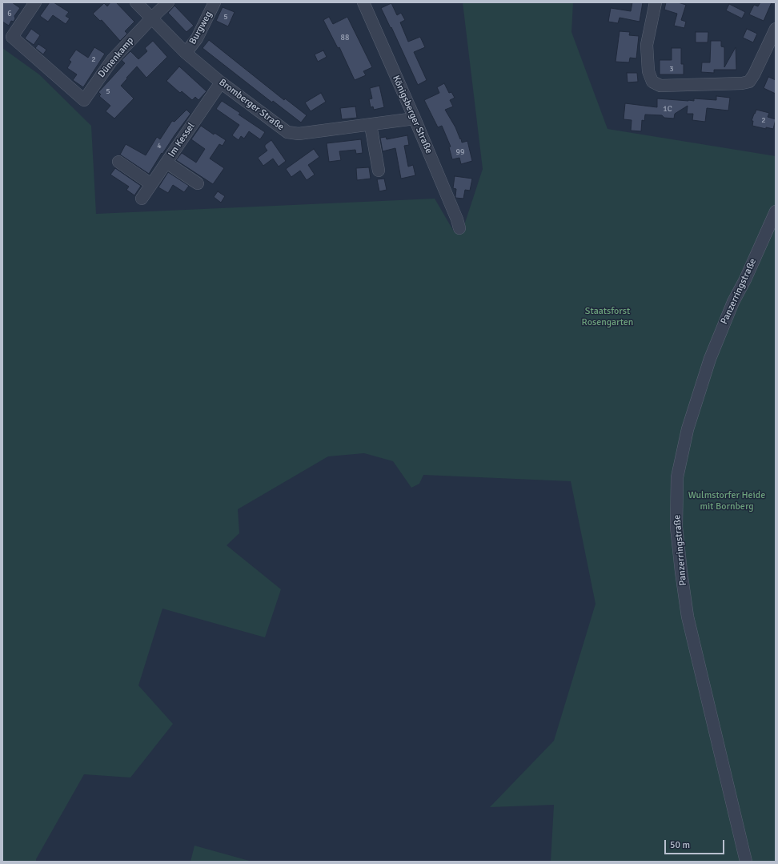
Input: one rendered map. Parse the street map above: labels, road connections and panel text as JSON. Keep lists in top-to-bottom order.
{
  "streets": {
    "street": [
      "Burgweg",
      "Dünenkamp",
      "Bromberger Straße",
      "Königsberger Straße",
      "Im Kessel",
      "Panzerringstraße"
    ]
  },
  "crossings": [
    ["Burgweg", "Bromberger Straße"],
    ["Dünenkamp", "Bromberger Straße"],
    ["Bromberger Straße", "Königsberger Straße"],
    ["Bromberger Straße", "Im Kessel"]
  ],
  "parks": ["Staatsforst Rosengarten", "Wulmstorfer Heide mit Bornberg"],
  "house_numbers": [
    "6",
    "5",
    "88",
    "2",
    "3",
    "5",
    "1C",
    "2",
    "4",
    "99"
  ],
  "scale_bar": "50 m"
}
